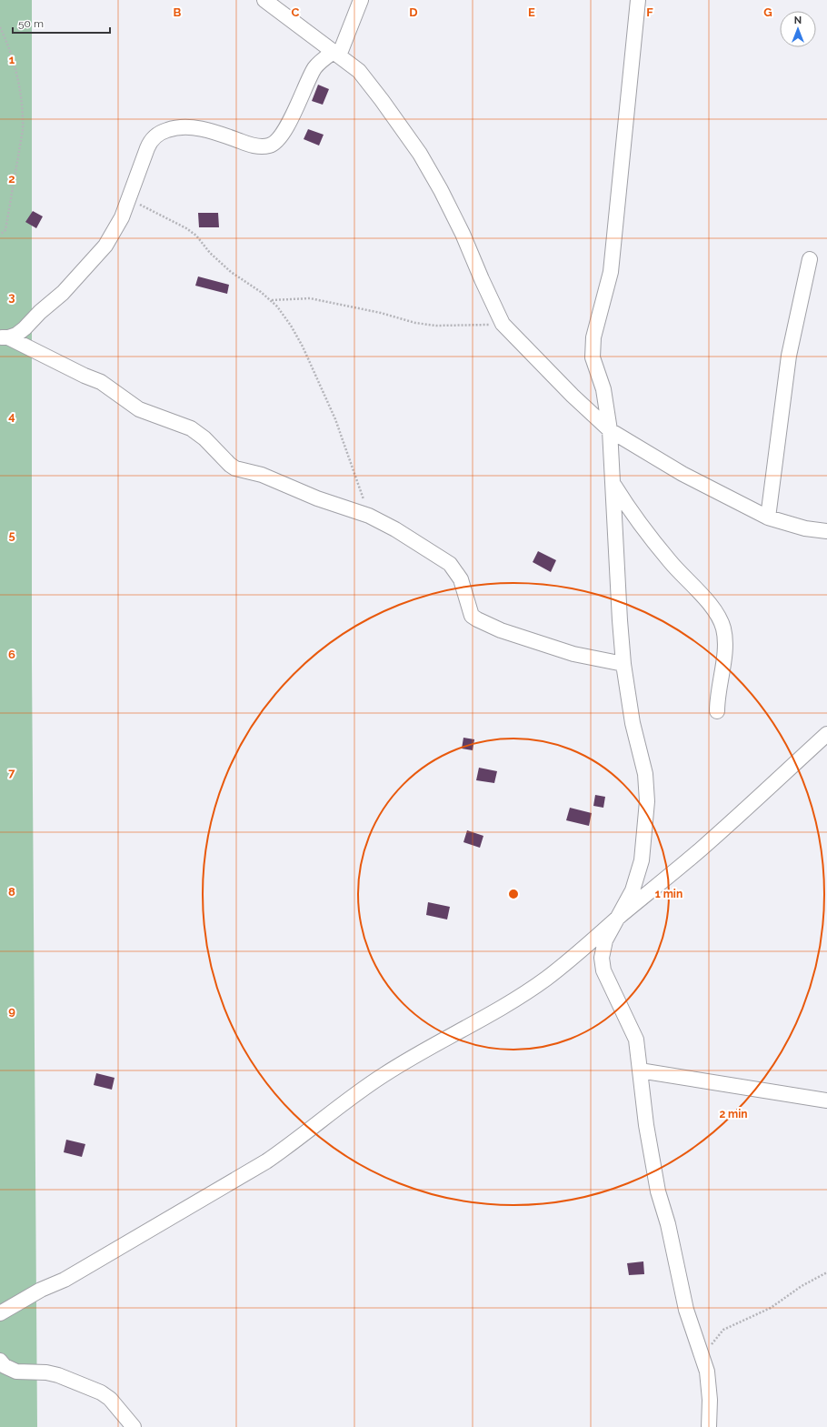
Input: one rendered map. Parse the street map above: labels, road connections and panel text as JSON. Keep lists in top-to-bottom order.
{
  "scale_bar": "50 m",
  "north": "top",
  "grid": {
    "columns": [
      "B",
      "C",
      "D",
      "E",
      "F",
      "G"
    ],
    "rows": [
      "1",
      "2",
      "3",
      "4",
      "5",
      "6",
      "7",
      "8",
      "9"
    ]
  },
  "rings": ["1 min", "2 min"]
}
